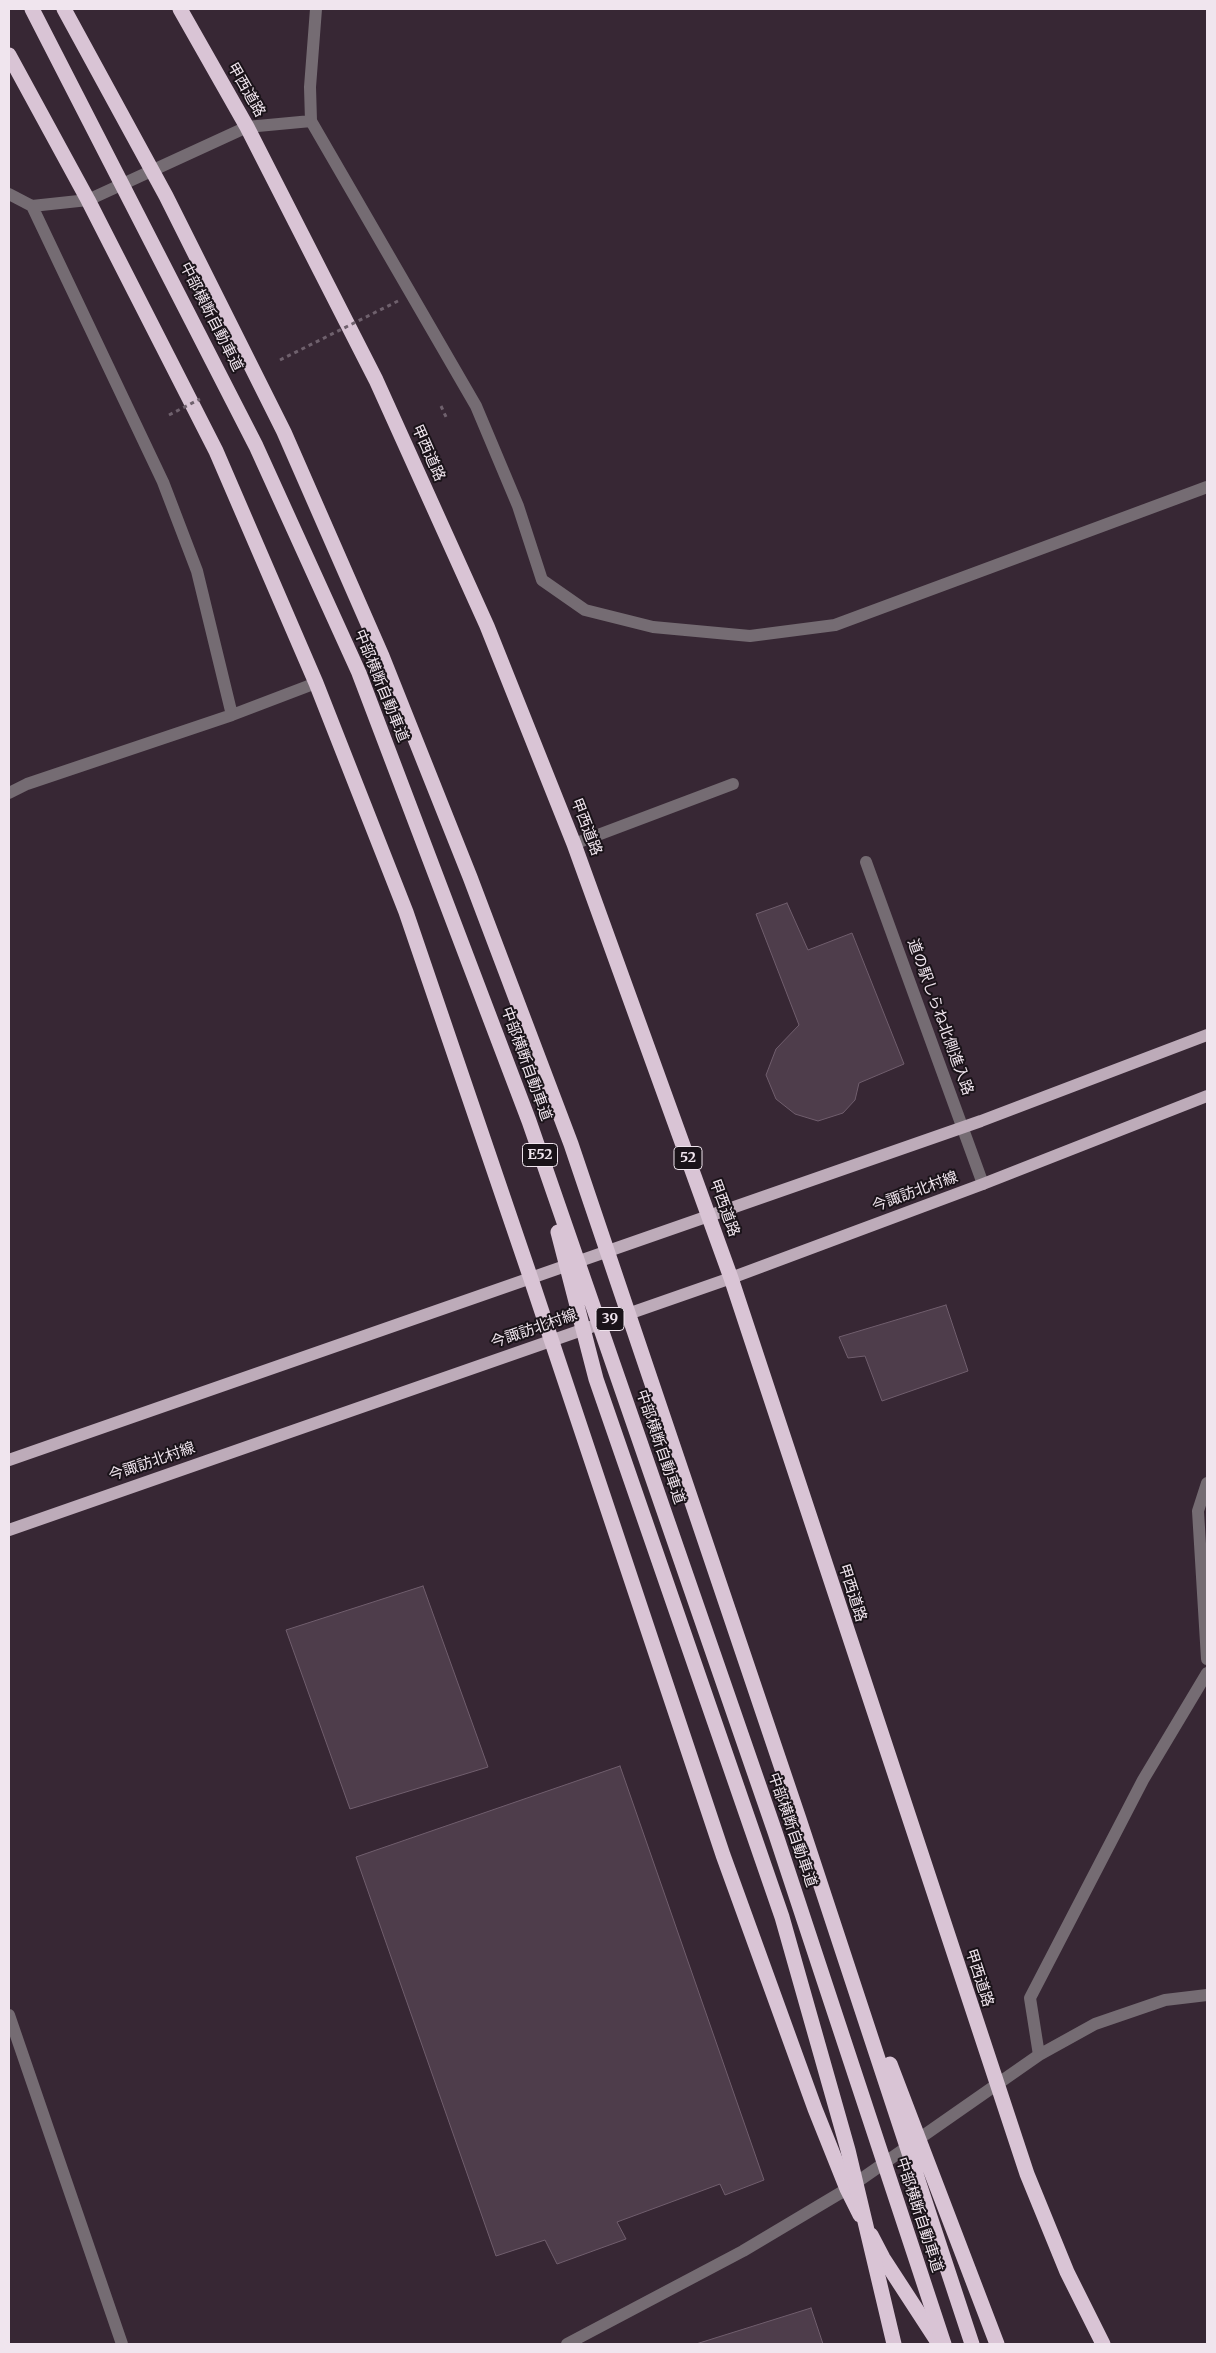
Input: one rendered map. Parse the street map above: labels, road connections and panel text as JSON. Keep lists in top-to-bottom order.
{
  "streets": {
    "highway": [
      "甲西道路",
      "中部横断自動車道",
      "E52",
      "52"
    ],
    "main road": ["今諏訪北村線", "39"],
    "street": ["道の駅しらね北側進入路"]
  },
  "crossings": [
    ["甲西道路", "今諏訪北村線"],
    ["道の駅しらね北側進入路", "今諏訪北村線"]
  ]
}
